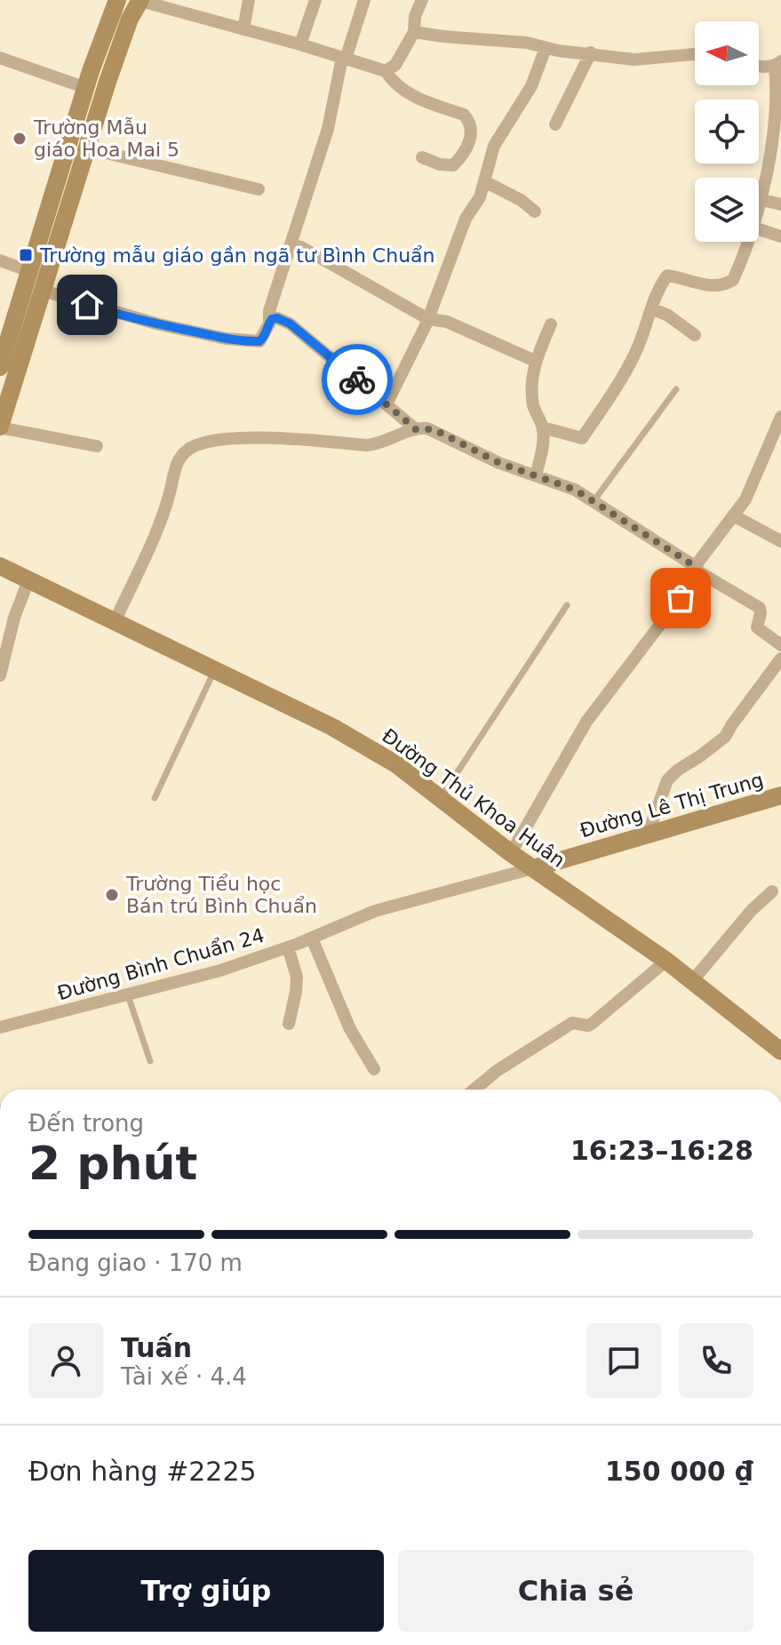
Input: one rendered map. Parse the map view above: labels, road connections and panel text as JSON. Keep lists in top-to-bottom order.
{
  "streets": {
    "main road": ["Đường Thủ Khoa Huân", "Đường Lê Thị Trung"],
    "street": ["Đường Bình Chuẩn 24"]
  },
  "crossings": [
    ["Đường Thủ Khoa Huân", "Đường Lê Thị Trung"],
    ["Đường Thủ Khoa Huân", "Đường Bình Chuẩn 24"],
    ["Đường Lê Thị Trung", "Đường Bình Chuẩn 24"]
  ],
  "places": {
    "other": ["Trường Mẫu giáo Hoa Mai 5", "Trường Tiểu học Bán trú Bình Chuẩn"],
    "transit": ["Trường mẫu giáo gần ngã tư Bình Chuẩn"]
  },
  "north": "left",
  "page": {
    "heading": ["2 phút", "Đến trong", "16:23–16:28"],
    "panel": [
      "Tuấn",
      "Tài xế · 4.4",
      "Đơn hàng #2225",
      "150 000 ₫"
    ],
    "bar": "Đang giao · 170 m",
    "buttons": ["Trợ giúp", "Chia sẻ"]
  }
}
